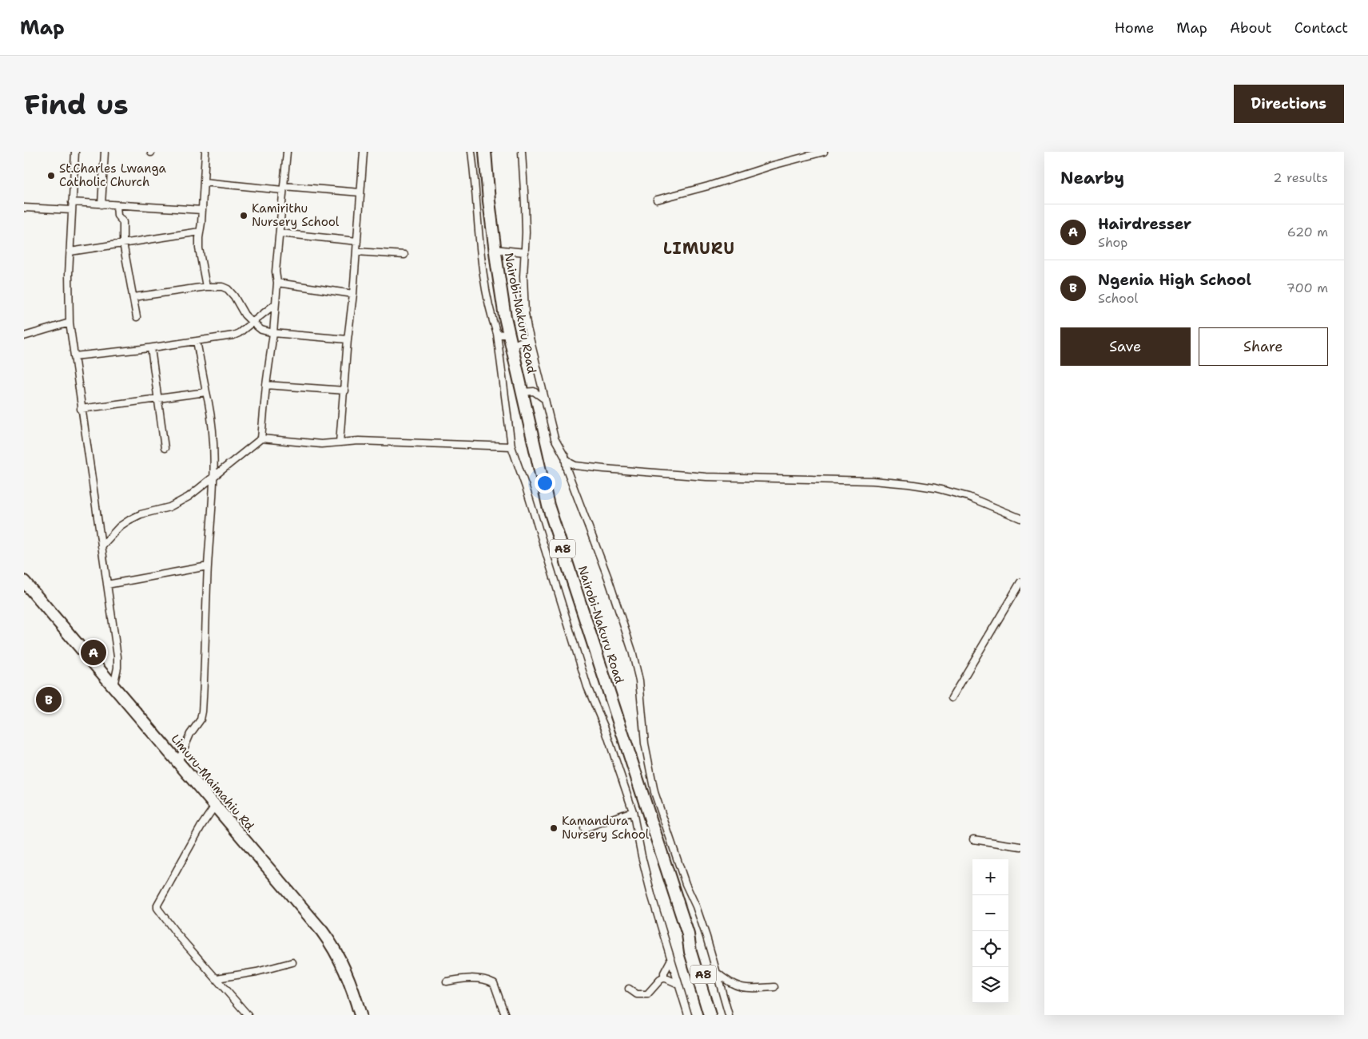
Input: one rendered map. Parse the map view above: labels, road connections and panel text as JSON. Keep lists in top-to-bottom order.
{
  "streets": {
    "highway": ["Nairobi-Nakuru Road", "A8", "Limuru-Maimahiu Rd."]
  },
  "districts": ["LIMURU"],
  "places": ["St.Charles Lwanga Catholic Church", "Kamirithu Nursery School", "Kamandura Nursery School"],
  "page": {
    "header": "Map",
    "nav": [
      "Home",
      "Map",
      "About",
      "Contact"
    ],
    "buttons": [
      "Directions",
      ["Save", "Share"]
    ],
    "title": "Find us",
    "heading": ["Nearby", "2 results"],
    "list": [
      {
        "mark": "A",
        "name": "Hairdresser",
        "note": "Shop",
        "value": "620 m"
      },
      {
        "mark": "B",
        "name": "Ngenia High School",
        "note": "School",
        "value": "700 m"
      }
    ],
    "pins": ["A", "B"],
    "map_buttons": ["+", "−"]
  }
}
